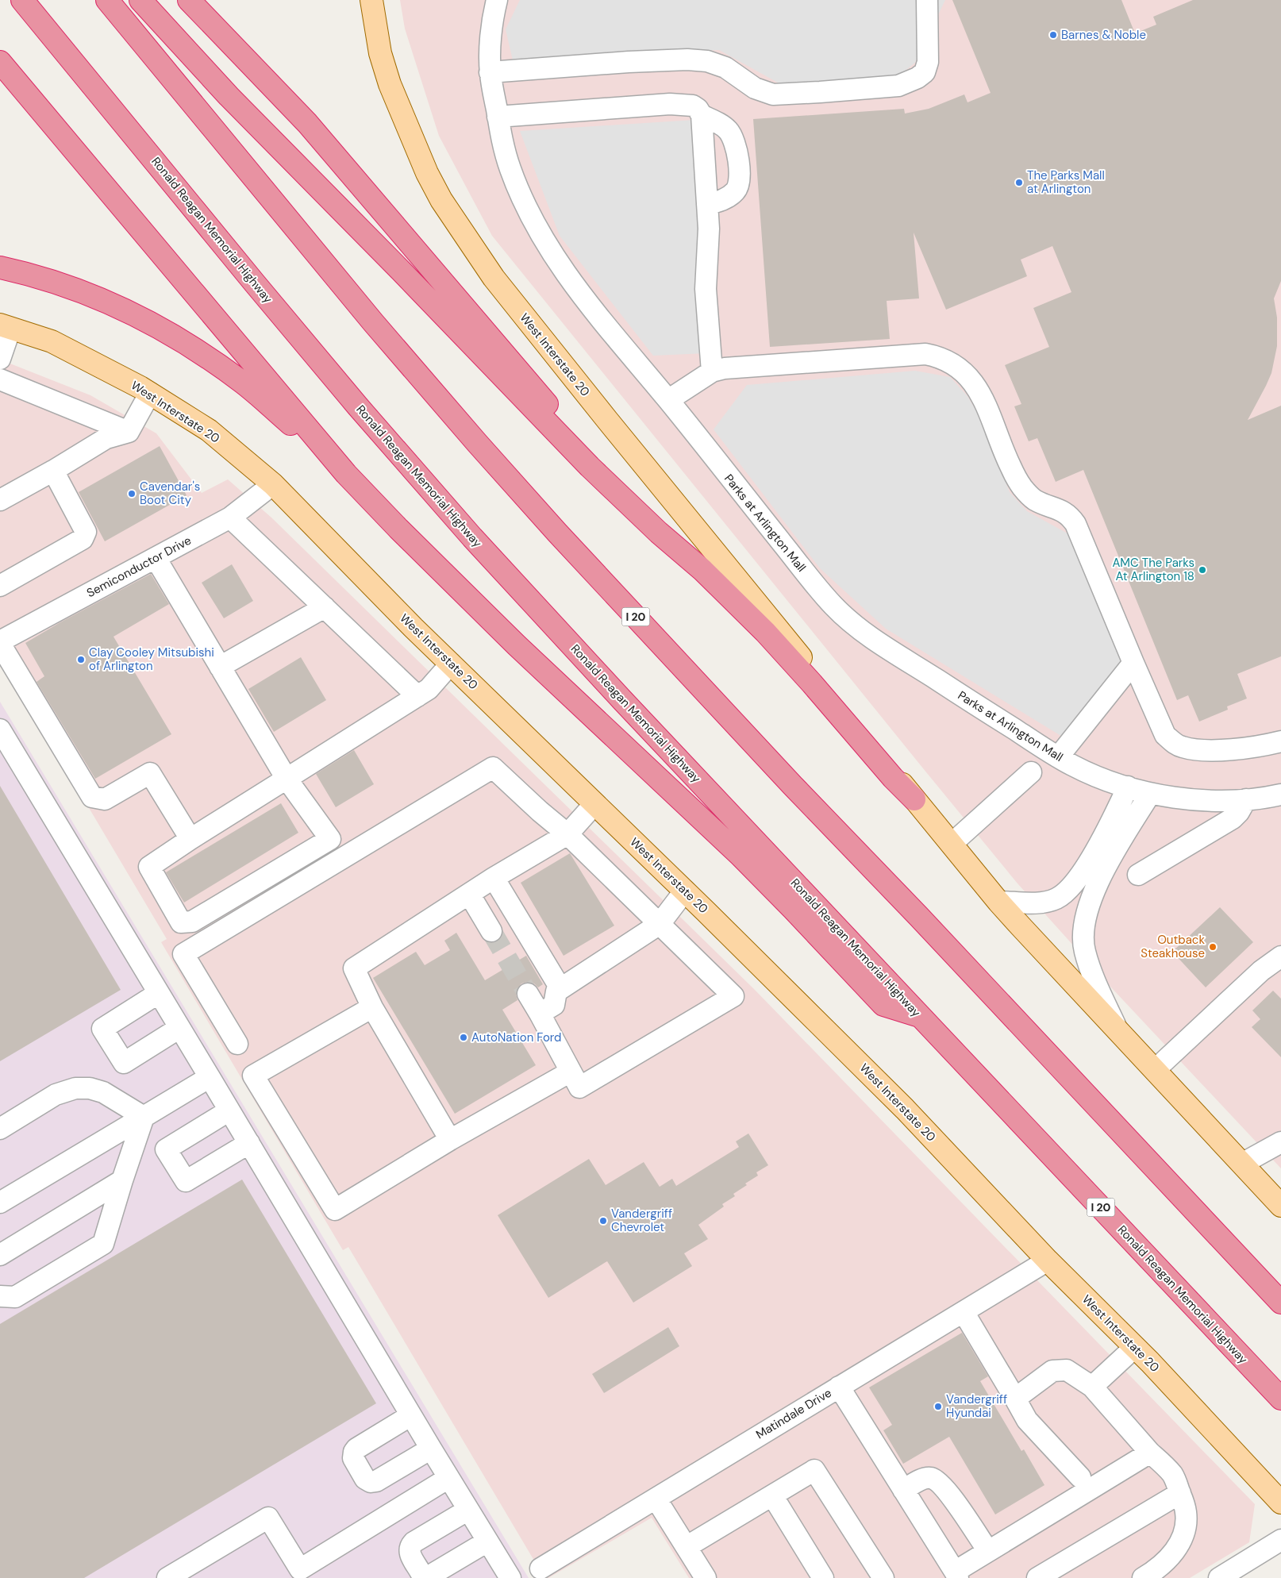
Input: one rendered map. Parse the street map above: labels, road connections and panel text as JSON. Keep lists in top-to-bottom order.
{
  "streets": {
    "highway": ["Ronald Reagan Memorial Highway", "I 20"],
    "main road": ["West Interstate 20"],
    "street": ["Parks at Arlington Mall", "Semiconductor Drive", "Matindale Drive"]
  },
  "crossings": [
    ["West Interstate 20", "Semiconductor Drive"],
    ["West Interstate 20", "Matindale Drive"]
  ],
  "places": [
    "Barnes & Noble",
    "The Parks Mall at Arlington",
    "Cavendar's Boot City",
    "AMC The Parks At Arlington 18",
    "Clay Cooley Mitsubishi of Arlington",
    "Outback Steakhouse",
    "AutoNation Ford",
    "Vandergriff Chevrolet",
    "Vandergriff Hyundai"
  ]
}
